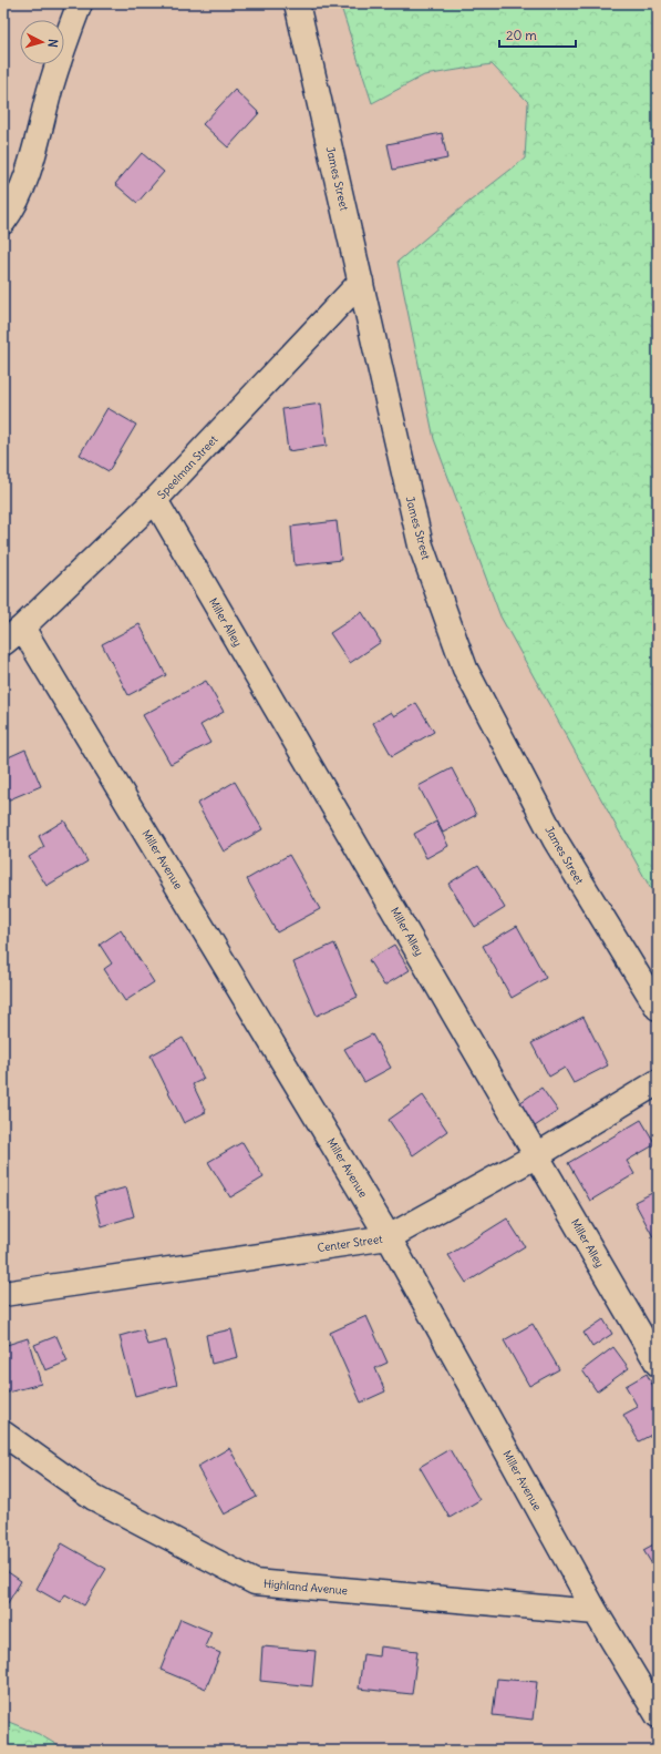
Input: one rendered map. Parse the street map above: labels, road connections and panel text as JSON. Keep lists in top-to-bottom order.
{
  "streets": {
    "street": [
      "James Street",
      "Speelman Street",
      "Miller Alley",
      "Miller Avenue",
      "Center Street",
      "Highland Avenue"
    ]
  },
  "crossings": [
    ["James Street", "Speelman Street"],
    ["Speelman Street", "Miller Alley"],
    ["Speelman Street", "Miller Avenue"],
    ["Miller Alley", "Center Street"],
    ["Miller Avenue", "Center Street"],
    ["Miller Avenue", "Highland Avenue"]
  ],
  "scale_bar": "20 m",
  "north": "right"
}
